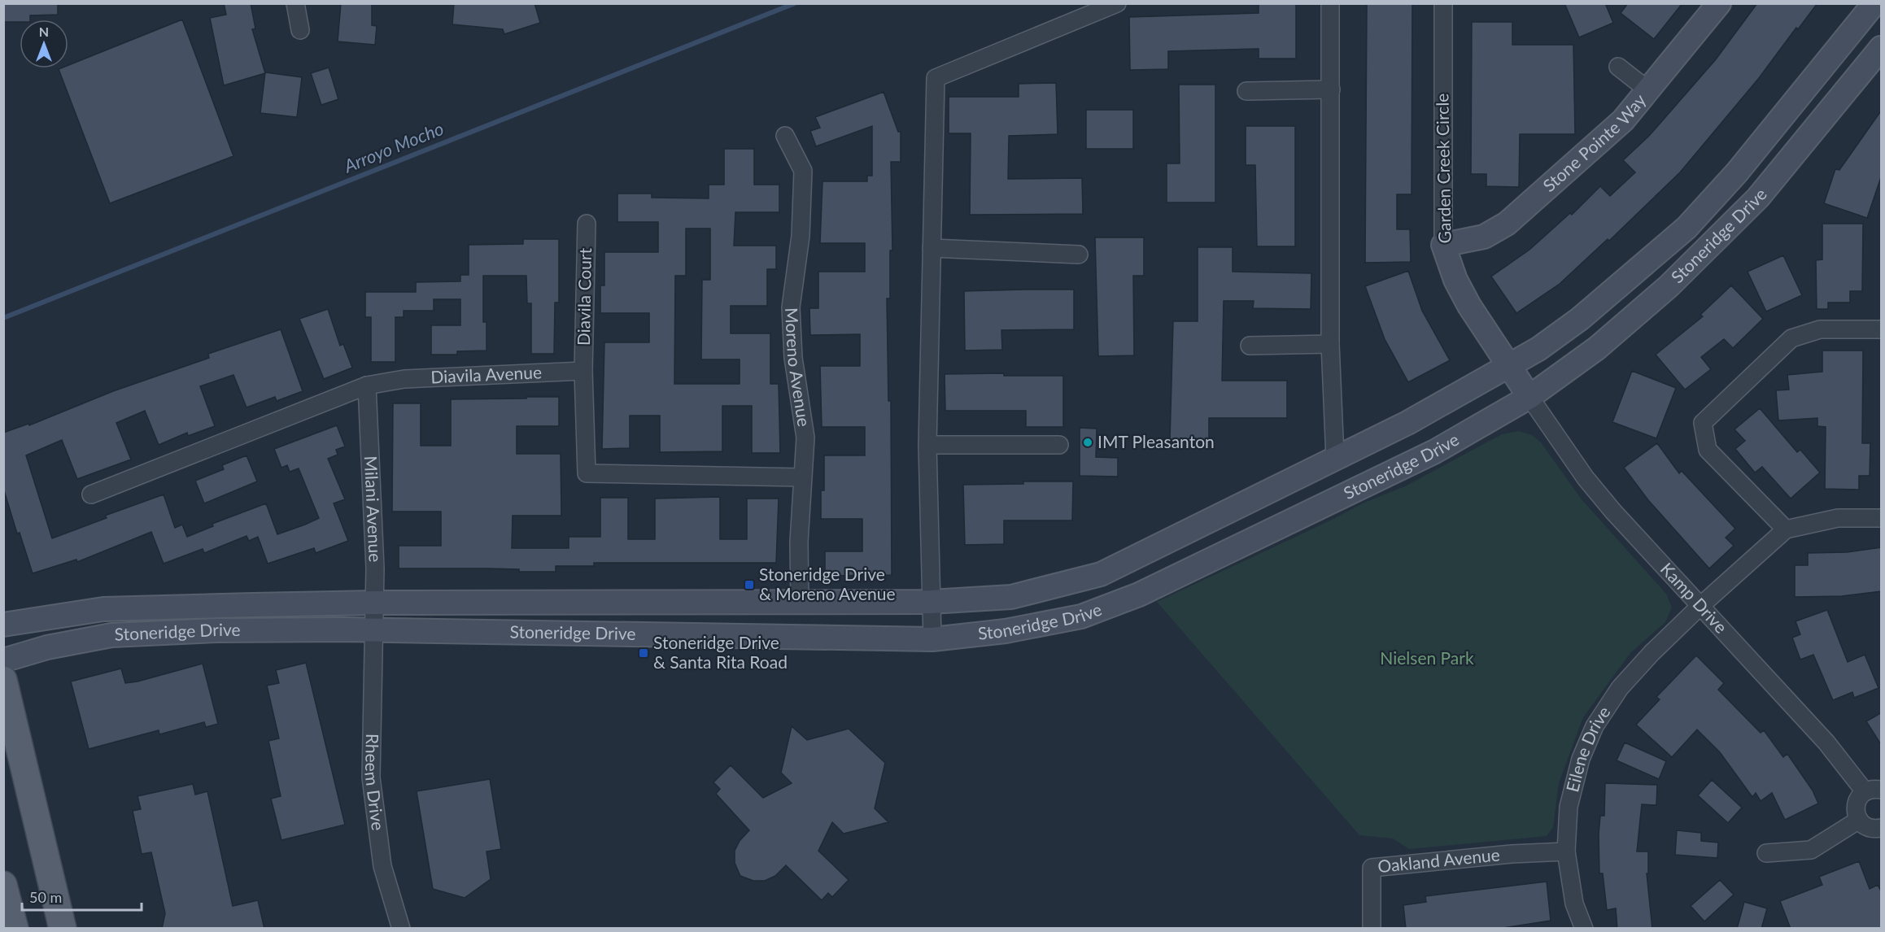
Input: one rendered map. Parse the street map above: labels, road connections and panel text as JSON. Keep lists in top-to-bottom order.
{
  "streets": {
    "main road": ["Stone Pointe Way", "Garden Creek Circle", "Stoneridge Drive"],
    "street": [
      "Diavila Court",
      "Moreno Avenue",
      "Diavila Avenue",
      "Milani Avenue",
      "Kamp Drive",
      "Eilene Drive",
      "Rheem Drive",
      "Oakland Avenue"
    ]
  },
  "crossings": [
    ["Stone Pointe Way", "Garden Creek Circle"],
    ["Garden Creek Circle", "Stoneridge Drive"],
    ["Garden Creek Circle", "Kamp Drive"],
    ["Stoneridge Drive", "Moreno Avenue"],
    ["Stoneridge Drive", "Milani Avenue"],
    ["Stoneridge Drive", "Kamp Drive"],
    ["Stoneridge Drive", "Rheem Drive"],
    ["Diavila Court", "Diavila Avenue"],
    ["Diavila Avenue", "Milani Avenue"],
    ["Milani Avenue", "Rheem Drive"],
    ["Kamp Drive", "Eilene Drive"],
    ["Eilene Drive", "Oakland Avenue"]
  ],
  "water": ["Arroyo Mocho"],
  "parks": ["Nielsen Park"],
  "places": {
    "other": ["IMT Pleasanton"],
    "transit": ["Stoneridge Drive & Moreno Avenue", "Stoneridge Drive & Santa Rita Road"]
  },
  "scale_bar": "50 m",
  "north": "top"
}
